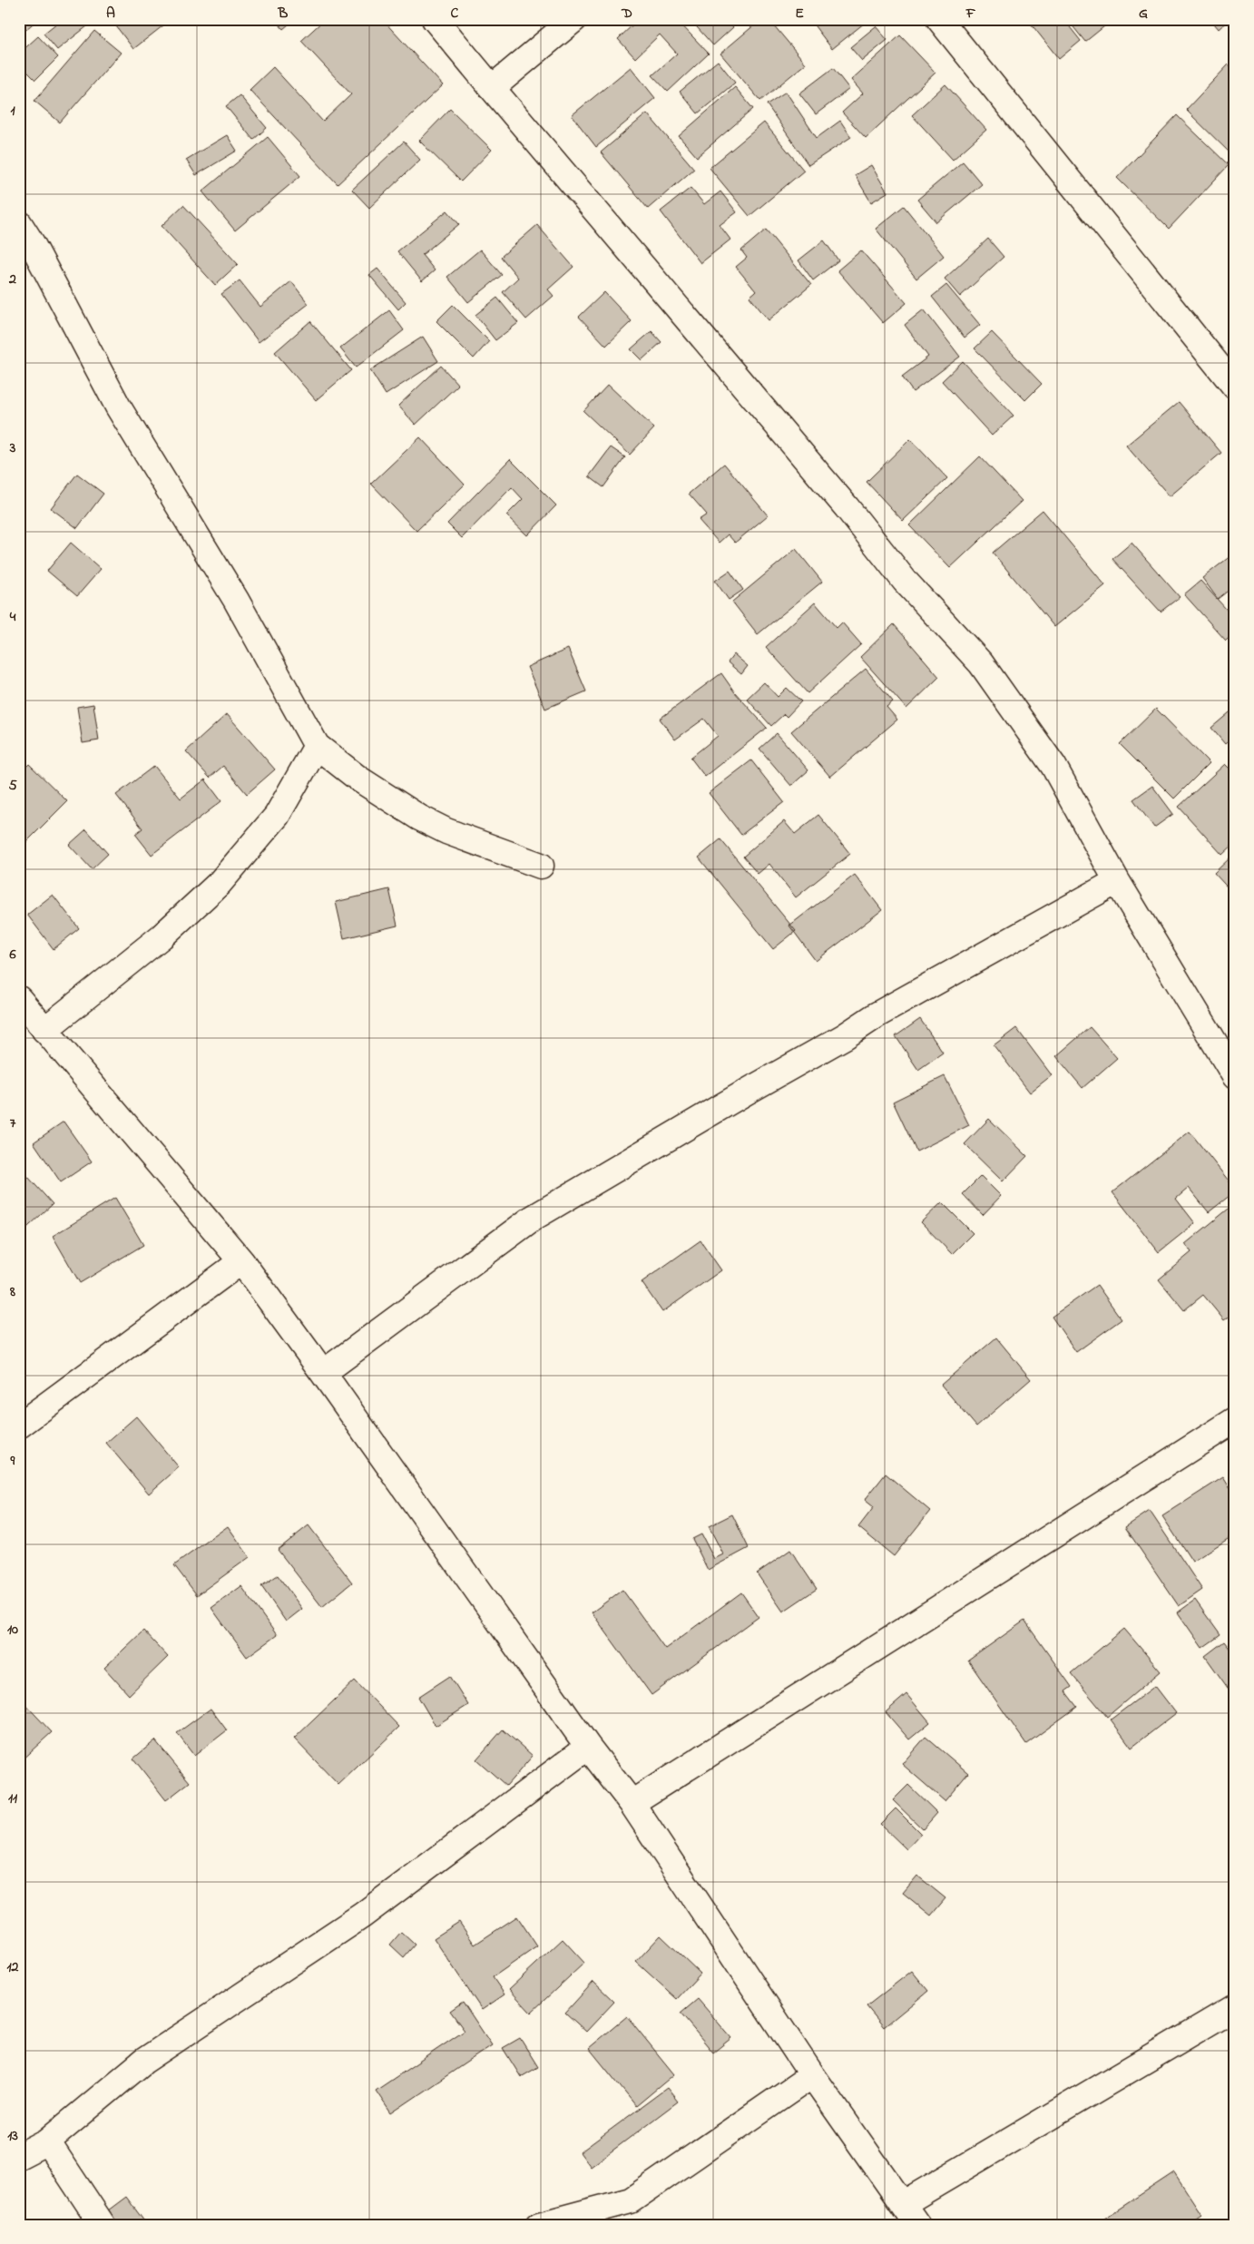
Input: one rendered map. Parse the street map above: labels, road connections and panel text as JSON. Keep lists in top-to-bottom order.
{
  "grid": {
    "columns": [
      "A",
      "B",
      "C",
      "D",
      "E",
      "F",
      "G"
    ],
    "rows": [
      "1",
      "2",
      "3",
      "4",
      "5",
      "6",
      "7",
      "8",
      "9",
      "10",
      "11",
      "12",
      "13"
    ]
  }
}
